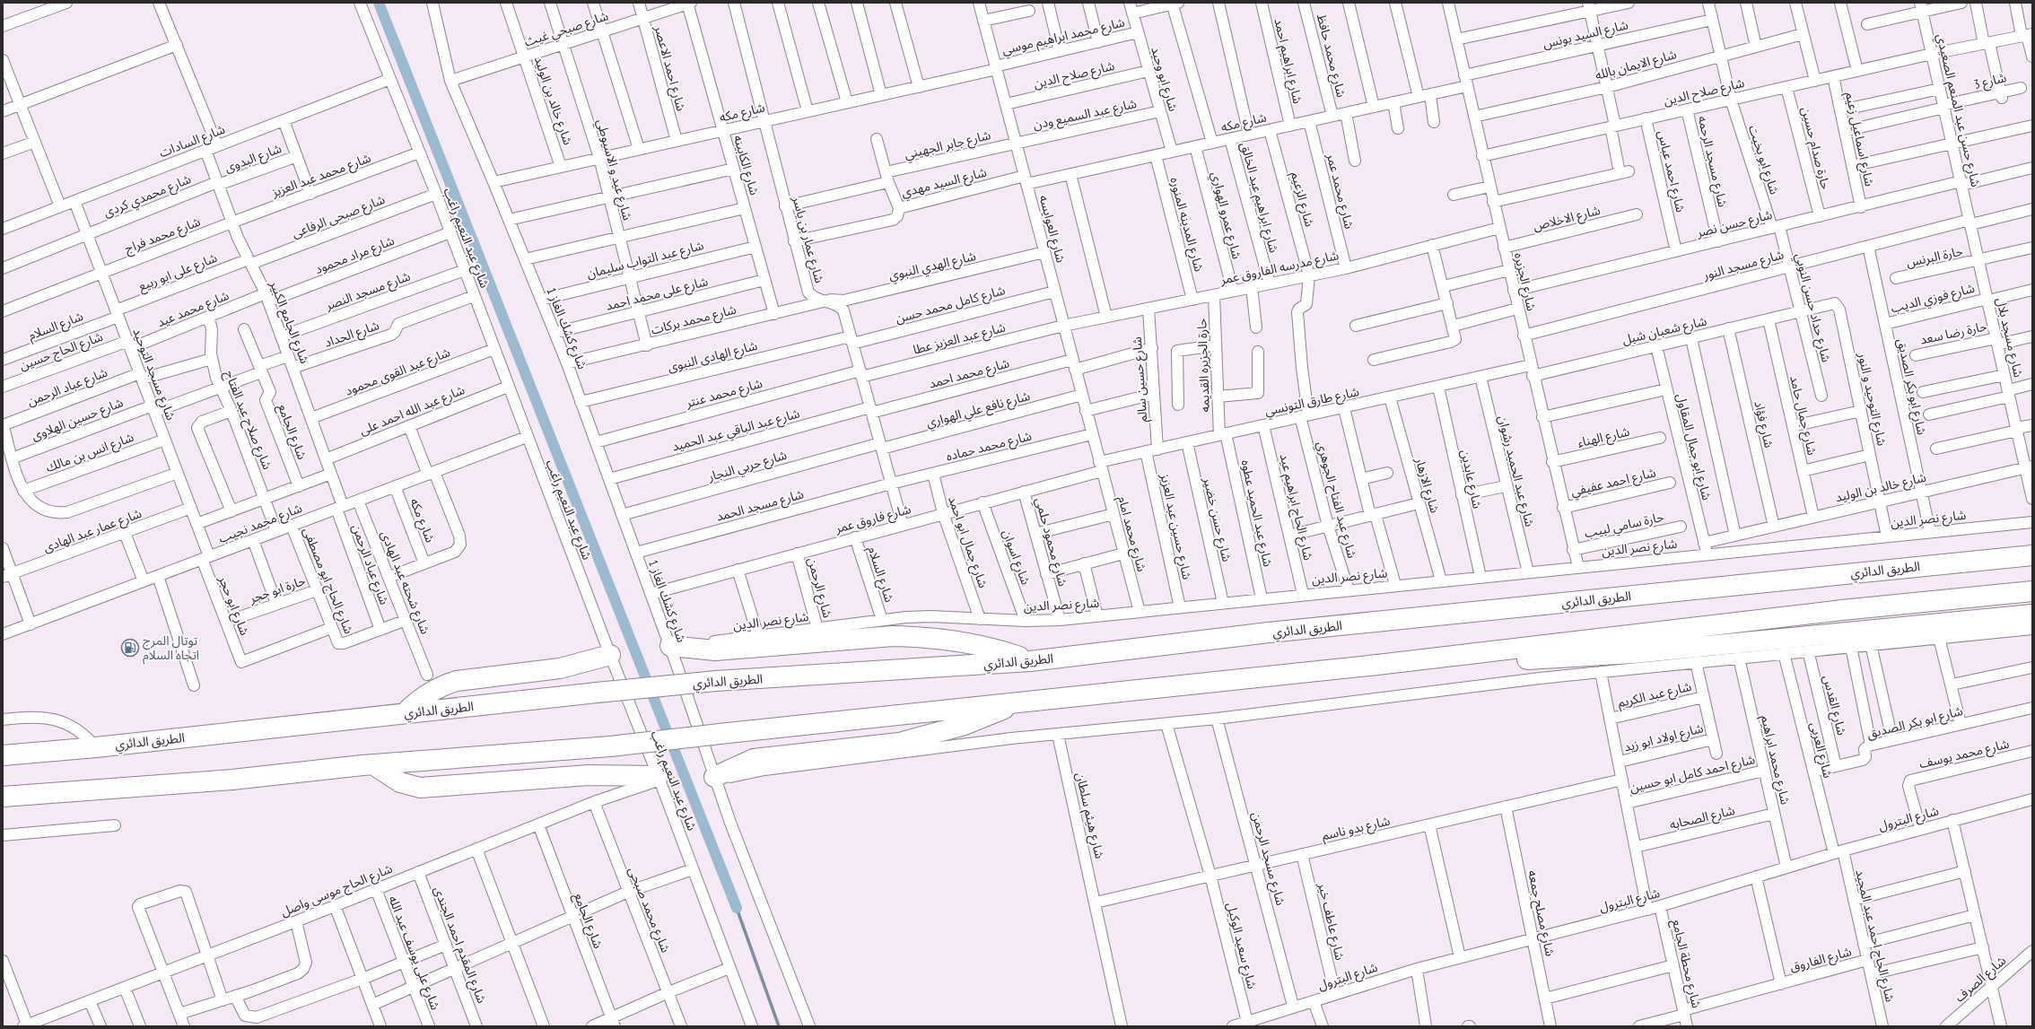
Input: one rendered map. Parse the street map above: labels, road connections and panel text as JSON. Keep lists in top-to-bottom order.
{
  "streets": {
    "highway": ["الطريق الدائري"],
    "street": [
      "شارع صبحي غيث",
      "شارع السيد يونس",
      "شارع محمد ابراهيم موسي",
      "شارع محمد حافظ",
      "شارع ابراهيم احمد",
      "شارع الايمان بالله",
      "شارع احمد الاعصر",
      "شارع صلاح الدين",
      "شارع ابو وحيد",
      "شارع 3",
      "شارع خالد بن الوليد",
      "شارع حسن عبد المنعم الصعيدي",
      "شارع مكه",
      "شارع عبد السميع ودن",
      "شارع اسماعيل زعيم",
      "شارع السادات",
      "شارع جابر الجهيني",
      "حارة صدام حسين",
      "شارع البدوى",
      "شارع ابو بخيت",
      "شارع مسجد الرحمه",
      "شارع الكابينه",
      "شارع عيد و الاسيوطي",
      "شارع احمد عباس",
      "شارع محمد عبد العزيز",
      "شارع السيد مهدي",
      "شارع محمد عمر",
      "شارع محمدي كردى",
      "شارع ابراهيم عبد الخالق",
      "شارع الزعيم",
      "شارع عمرو الهواري",
      "شارع صبحى الرفاعى",
      "شارع الاخلاص",
      "شارع حسن نصر",
      "شارع المدينه المنوره",
      "شارع العوايسه",
      "شارع محمد فراج",
      "شارع عبد النعيم راغب",
      "شارع عمار بن ياسر",
      "شارع مراد محمود",
      "حارة البرنس",
      "شارع عبد التواب سليمان",
      "شارع مسجد النور",
      "شارع الهدي النبوي",
      "شارع مدرسه الفاروق عمر",
      "شارع على ابو ربيع",
      "شارع الجزيره",
      "شارع مسجد النصر",
      "شارع على محمد احمد",
      "شارع فوزي الديب",
      "شارع كامل محمد حسن",
      "شارع حداد حسن النوبي",
      "شارع محمد عيد",
      "شارع محمد بركات",
      "شارع الجامع الكبير",
      "شارع السلام",
      "شارع كشك الغاز 1",
      "شارع شعبان شبل",
      "حارة رضا سعد",
      "شارع الحداد",
      "شارع مسجد بلال",
      "شارع عبد العزيز عطا",
      "شارع الحاج حسين",
      "شارع الهادى النبوى",
      "حارة الجزيره القديمه",
      "شارع عبد القوى محمود",
      "شارع محمد احمد",
      "شارع مسجد التوحيد",
      "شارع حسين سالم",
      "شارع عباد الرحمن",
      "شارع ابو بكر الصديق",
      "شارع محمد عنتر",
      "شارع التوحيد و النور",
      "شارع طارق التونسي",
      "شارع نافع علي الهواري",
      "شارع عبد الله احمد على",
      "شارع جمال حامد",
      "شارع حسين الهلاوى",
      "شارع صلاح عبد الفتاح",
      "شارع فؤاد",
      "شارع عبد الباقي عبد الحميد",
      "شارع الجامع",
      "شارع الهناء",
      "شارع محمد حماده",
      "شارع ابو جمال المقاول",
      "شارع انس بن مالك",
      "شارع حربي النجار",
      "شارع عبد الحميد رشوان",
      "شارع عابدين",
      "شارع احمد عفيفي",
      "شارع الازهار",
      "شارع عبد الفتاح الجوهري",
      "شارع مسجد الحمد",
      "شارع الحاج ابراهيم عيد",
      "شارع عبد الحميد عطوه",
      "شارع فاروق عمر",
      "شارع نصر الدين",
      "شارع حسن خضير",
      "شارع محمد نجيب",
      "حارة سامي لبيب",
      "شارع حسين عبد العزيز",
      "شارع عمار عبد الهادى",
      "شارع محمد امام",
      "شارع جمال ابو احمد",
      "شارع محمود حلمي",
      "شارع اسوان",
      "شارع الحاج ابو مصطفى",
      "شارع شحته عبد الهادى",
      "شارع الرحمن",
      "حارة ابو حجر",
      "شارع ابو حجر",
      "شارع عبد الكريم",
      "شارع القدس",
      "شارع اولاد ابو زيد",
      "شارع العربى",
      "شارع محمد يوسف",
      "شارع محمد ابراهيم",
      "شارع احمد كامل ابو حسين",
      "شارع هيثم سلطان",
      "شارع الصحابه",
      "شارع البترول",
      "شارع بدو ناسم",
      "شارع مسجد الرحمن",
      "شارع الحاج موسى واصل",
      "شارع محمد صبحى",
      "شارع مصلح جمعه",
      "شارع عاطف خير",
      "شارع الحاج احمد عبد المجيد",
      "شارع المقدم احمد الجندى",
      "شارع سعيد الوكيل",
      "شارع على يوسف عبد الله",
      "شارع الفاروق",
      "شارع محطة الجامع",
      "شارع الصرف"
    ]
  },
  "crossings": [
    ["شارع صبحي غيث", "شارع احمد الاعصر"],
    ["شارع صبحي غيث", "شارع خالد بن الوليد"],
    ["شارع صبحي غيث", "شارع الكابينه"],
    ["شارع صبحي غيث", "شارع عيد و الاسيوطي"],
    ["شارع صبحي غيث", "شارع كشك الغاز 1"],
    ["شارع السيد يونس", "شارع مكه"],
    ["شارع السيد يونس", "شارع ابو بخيت"],
    ["شارع السيد يونس", "شارع الجزيره"],
    ["شارع محمد ابراهيم موسي", "شارع ابو وحيد"],
    ["شارع محمد ابراهيم موسي", "شارع مكه"],
    ["شارع محمد ابراهيم موسي", "شارع العوايسه"],
    ["شارع محمد حافظ", "شارع مكه"],
    ["شارع ابراهيم احمد", "شارع مكه"],
    ["شارع الايمان بالله", "شارع ابو بخيت"],
    ["شارع الايمان بالله", "شارع الجزيره"],
    ["شارع احمد الاعصر", "شارع مكه"],
    ["شارع صلاح الدين", "شارع ابو وحيد"],
    ["شارع صلاح الدين", "شارع حسن عبد المنعم الصعيدي"],
    ["شارع صلاح الدين", "شارع اسماعيل زعيم"],
    ["شارع صلاح الدين", "حارة صدام حسين"],
    ["شارع صلاح الدين", "شارع ابو بخيت"],
    ["شارع صلاح الدين", "شارع مسجد الرحمه"],
    ["شارع صلاح الدين", "شارع احمد عباس"],
    ["شارع صلاح الدين", "شارع العوايسه"],
    ["شارع صلاح الدين", "شارع الجزيره"],
    ["شارع ابو وحيد", "شارع مكه"],
    ["شارع ابو وحيد", "شارع عبد السميع ودن"],
    ["شارع 3", "شارع حسن عبد المنعم الصعيدي"],
    ["شارع 3", "شارع اسماعيل زعيم"],
    ["شارع خالد بن الوليد", "شارع مكه"],
    ["شارع خالد بن الوليد", "شارع مسجد بلال"],
    ["شارع خالد بن الوليد", "شارع ابو بكر الصديق"],
    ["شارع خالد بن الوليد", "شارع التوحيد و النور"],
    ["شارع خالد بن الوليد", "شارع جمال حامد"],
    ["شارع خالد بن الوليد", "شارع فؤاد"],
    ["شارع خالد بن الوليد", "شارع ابو جمال المقاول"],
    ["شارع حسن عبد المنعم الصعيدي", "شارع حسن نصر"],
    ["شارع حسن عبد المنعم الصعيدي", "شارع مسجد النور"],
    ["شارع حسن عبد المنعم الصعيدي", "شارع مسجد بلال"],
    ["شارع مكه", "شارع الكابينه"],
    ["شارع مكه", "شارع عيد و الاسيوطي"],
    ["شارع مكه", "شارع السيد مهدي"],
    ["شارع مكه", "شارع محمد عمر"],
    ["شارع مكه", "شارع ابراهيم عبد الخالق"],
    ["شارع مكه", "شارع الزعيم"],
    ["شارع مكه", "شارع عمرو الهواري"],
    ["شارع مكه", "شارع المدينه المنوره"],
    ["شارع مكه", "شارع العوايسه"],
    ["شارع مكه", "شارع عمار بن ياسر"],
    ["شارع مكه", "شارع الجزيره"],
    ["شارع مكه", "شارع كشك الغاز 1"],
    ["شارع مكه", "شارع محمد نجيب"],
    ["شارع عبد السميع ودن", "شارع جابر الجهيني"],
    ["شارع عبد السميع ودن", "شارع العوايسه"],
    ["شارع اسماعيل زعيم", "شارع حسن نصر"],
    ["شارع السادات", "شارع عبد النعيم راغب"],
    ["شارع السادات", "شارع الجامع الكبير"],
    ["شارع السادات", "شارع مسجد التوحيد"],
    ["شارع جابر الجهيني", "شارع العوايسه"],
    ["شارع جابر الجهيني", "شارع عمار بن ياسر"],
    ["حارة صدام حسين", "شارع حسن نصر"],
    ["شارع البدوى", "شارع محمدي كردى"],
    ["شارع البدوى", "شارع الجامع الكبير"],
    ["شارع ابو بخيت", "شارع حسن نصر"],
    ["شارع ابو بخيت", "شارع حداد حسن النوبي"],
    ["شارع مسجد الرحمه", "شارع حسن نصر"],
    ["شارع الكابينه", "شارع عبد التواب سليمان"],
    ["شارع الكابينه", "شارع على محمد احمد"],
    ["شارع الكابينه", "شارع محمد بركات"],
    ["شارع عيد و الاسيوطي", "شارع عبد التواب سليمان"],
    ["شارع عيد و الاسيوطي", "شارع على محمد احمد"],
    ["شارع عيد و الاسيوطي", "شارع محمد بركات"],
    ["شارع احمد عباس", "شارع حسن نصر"],
    ["شارع محمد عبد العزيز", "شارع محمد فراج"],
    ["شارع محمد عبد العزيز", "شارع عبد النعيم راغب"],
    ["شارع محمد عبد العزيز", "شارع الجامع الكبير"],
    ["شارع السيد مهدي", "شارع العوايسه"],
    ["شارع السيد مهدي", "شارع عمار بن ياسر"],
    ["شارع محمد عمر", "شارع مدرسه الفاروق عمر"],
    ["شارع محمدي كردى", "شارع الجامع الكبير"],
    ["شارع محمدي كردى", "شارع مسجد التوحيد"],
    ["شارع ابراهيم عبد الخالق", "شارع مدرسه الفاروق عمر"],
    ["شارع الزعيم", "شارع مدرسه الفاروق عمر"],
    ["شارع الزعيم", "شارع عبد الفتاح الجوهري"],
    ["شارع عمرو الهواري", "شارع مدرسه الفاروق عمر"],
    ["شارع صبحى الرفاعى", "شارع عبد النعيم راغب"],
    ["شارع صبحى الرفاعى", "شارع على ابو ربيع"],
    ["شارع صبحى الرفاعى", "شارع الجامع الكبير"],
    ["شارع الاخلاص", "شارع الجزيره"],
    ["شارع حسن نصر", "شارع الجزيره"],
    ["شارع حسن نصر", "شارع حداد حسن النوبي"],
    ["شارع المدينه المنوره", "شارع مدرسه الفاروق عمر"],
    ["شارع العوايسه", "شارع الهدي النبوي"],
    ["شارع العوايسه", "شارع مدرسه الفاروق عمر"],
    ["شارع العوايسه", "شارع كامل محمد حسن"],
    ["شارع العوايسه", "شارع عبد العزيز عطا"],
    ["شارع العوايسه", "شارع محمد احمد"],
    ["شارع العوايسه", "شارع طارق التونسي"],
    ["شارع العوايسه", "شارع نافع علي الهواري"],
    ["شارع العوايسه", "شارع محمد حماده"],
    ["شارع العوايسه", "شارع فاروق عمر"],
    ["شارع العوايسه", "شارع محمد امام"],
    ["شارع محمد فراج", "شارع الجامع الكبير"],
    ["شارع محمد فراج", "شارع مسجد التوحيد"],
    ["شارع عبد النعيم راغب", "شارع مراد محمود"],
    ["شارع عبد النعيم راغب", "شارع مسجد النصر"],
    ["شارع عبد النعيم راغب", "شارع الحداد"],
    ["شارع عبد النعيم راغب", "شارع عبد القوى محمود"],
    ["شارع عبد النعيم راغب", "شارع عبد الله احمد على"],
    ["شارع عبد النعيم راغب", "شارع محمد نجيب"],
    ["شارع عبد النعيم راغب", "شارع الحاج موسى واصل"],
    ["شارع عمار بن ياسر", "شارع الهدي النبوي"],
    ["شارع عمار بن ياسر", "شارع كامل محمد حسن"],
    ["شارع عمار بن ياسر", "شارع محمد بركات"],
    ["شارع عمار بن ياسر", "شارع عبد العزيز عطا"],
    ["شارع عمار بن ياسر", "شارع الهادى النبوى"],
    ["شارع عمار بن ياسر", "شارع محمد احمد"],
    ["شارع عمار بن ياسر", "شارع محمد عنتر"],
    ["شارع عمار بن ياسر", "شارع نافع علي الهواري"],
    ["شارع عمار بن ياسر", "شارع عبد الباقي عبد الحميد"],
    ["شارع عمار بن ياسر", "شارع محمد حماده"],
    ["شارع عمار بن ياسر", "شارع حربي النجار"],
    ["شارع عمار بن ياسر", "شارع مسجد الحمد"],
    ["شارع عمار بن ياسر", "شارع فاروق عمر"],
    ["شارع مراد محمود", "شارع محمد عيد"],
    ["شارع مراد محمود", "شارع الجامع الكبير"],
    ["حارة البرنس", "شارع مسجد بلال"],
    ["شارع عبد التواب سليمان", "شارع كشك الغاز 1"],
    ["شارع مسجد النور", "شارع الجزيره"],
    ["شارع مسجد النور", "شارع حداد حسن النوبي"],
    ["شارع مسجد النور", "شارع مسجد بلال"],
    ["شارع مسجد النور", "شارع ابو بكر الصديق"],
    ["شارع الهدي النبوي", "شارع محمد بركات"],
    ["شارع مدرسه الفاروق عمر", "شارع الجزيره"],
    ["شارع مدرسه الفاروق عمر", "شارع عبد العزيز عطا"],
    ["شارع مدرسه الفاروق عمر", "حارة الجزيره القديمه"],
    ["شارع مدرسه الفاروق عمر", "شارع حسين سالم"],
    ["شارع مدرسه الفاروق عمر", "شارع عبد الفتاح الجوهري"],
    ["شارع على ابو ربيع", "شارع الجامع الكبير"],
    ["شارع على ابو ربيع", "شارع السلام"],
    ["شارع على ابو ربيع", "شارع مسجد التوحيد"],
    ["شارع الجزيره", "شارع شعبان شبل"],
    ["شارع الجزيره", "شارع طارق التونسي"],
    ["شارع الجزيره", "شارع الهناء"],
    ["شارع الجزيره", "شارع احمد عفيفي"],
    ["شارع الجزيره", "شارع نصر الدين"],
    ["شارع الجزيره", "حارة سامي لبيب"],
    ["شارع مسجد النصر", "شارع الجامع الكبير"],
    ["شارع على محمد احمد", "شارع كشك الغاز 1"],
    ["شارع فوزي الديب", "شارع مسجد بلال"],
    ["شارع فوزي الديب", "شارع ابو بكر الصديق"],
    ["شارع كامل محمد حسن", "شارع الهادى النبوى"],
    ["شارع حداد حسن النوبي", "شارع شعبان شبل"],
    ["شارع حداد حسن النوبي", "شارع التوحيد و النور"],
    ["شارع محمد عيد", "شارع الجامع الكبير"],
    ["شارع محمد عيد", "شارع الحاج حسين"],
    ["شارع محمد عيد", "شارع مسجد التوحيد"],
    ["شارع محمد عيد", "شارع صلاح عبد الفتاح"],
    ["شارع محمد بركات", "شارع كشك الغاز 1"],
    ["شارع الجامع الكبير", "شارع الحداد"],
    ["شارع الجامع الكبير", "شارع عبد القوى محمود"],
    ["شارع الجامع الكبير", "شارع عباد الرحمن"],
    ["شارع الجامع الكبير", "شارع عبد الله احمد على"],
    ["شارع الجامع الكبير", "شارع حسين الهلاوى"],
    ["شارع الجامع الكبير", "شارع محمد نجيب"],
    ["شارع السلام", "شارع مسجد التوحيد"],
    ["شارع السلام", "شارع فاروق عمر"],
    ["شارع السلام", "شارع نصر الدين"],
    ["شارع كشك الغاز 1", "شارع الهادى النبوى"],
    ["شارع كشك الغاز 1", "شارع محمد عنتر"],
    ["شارع كشك الغاز 1", "شارع عبد الباقي عبد الحميد"],
    ["شارع كشك الغاز 1", "شارع حربي النجار"],
    ["شارع كشك الغاز 1", "شارع مسجد الحمد"],
    ["شارع كشك الغاز 1", "شارع فاروق عمر"],
    ["شارع كشك الغاز 1", "شارع نصر الدين"],
    ["شارع شعبان شبل", "شارع التوحيد و النور"],
    ["شارع شعبان شبل", "شارع طارق التونسي"],
    ["شارع شعبان شبل", "شارع جمال حامد"],
    ["شارع شعبان شبل", "شارع فؤاد"],
    ["شارع شعبان شبل", "شارع ابو جمال المقاول"],
    ["حارة رضا سعد", "شارع مسجد بلال"],
    ["شارع عبد العزيز عطا", "شارع محمد عنتر"],
    ["شارع الحاج حسين", "شارع مسجد التوحيد"],
    ["حارة الجزيره القديمه", "شارع طارق التونسي"],
    ["حارة الجزيره القديمه", "شارع عبد الحميد عطوه"],
    ["شارع محمد احمد", "شارع حسين سالم"],
    ["شارع محمد احمد", "شارع عبد الباقي عبد الحميد"],
    ["شارع مسجد التوحيد", "شارع عباد الرحمن"],
    ["شارع مسجد التوحيد", "شارع حسين الهلاوى"],
    ["شارع مسجد التوحيد", "شارع انس بن مالك"],
    ["شارع مسجد التوحيد", "شارع محمد نجيب"],
    ["شارع مسجد التوحيد", "شارع عمار عبد الهادى"],
    ["شارع مسجد التوحيد", "شارع ابو حجر"],
    ["شارع حسين سالم", "شارع طارق التونسي"],
    ["شارع عباد الرحمن", "شارع صلاح عبد الفتاح"],
    ["شارع عباد الرحمن", "شارع محمد نجيب"],
    ["شارع عباد الرحمن", "شارع الحاج ابو مصطفى"],
    ["شارع ابو بكر الصديق", "شارع نصر الدين"],
    ["شارع ابو بكر الصديق", "شارع القدس"],
    ["شارع ابو بكر الصديق", "شارع العربى"],
    ["شارع التوحيد و النور", "شارع نصر الدين"],
    ["شارع طارق التونسي", "شارع عبد الحميد رشوان"],
    ["شارع طارق التونسي", "شارع عابدين"],
    ["شارع طارق التونسي", "شارع الازهار"],
    ["شارع طارق التونسي", "شارع عبد الفتاح الجوهري"],
    ["شارع طارق التونسي", "شارع الحاج ابراهيم عيد"],
    ["شارع طارق التونسي", "شارع عبد الحميد عطوه"],
    ["شارع طارق التونسي", "شارع فاروق عمر"],
    ["شارع طارق التونسي", "شارع حسن خضير"],
    ["شارع طارق التونسي", "شارع حسين عبد العزيز"],
    ["شارع طارق التونسي", "شارع محمد امام"],
    ["شارع نافع علي الهواري", "شارع حربي النجار"],
    ["شارع حسين الهلاوى", "شارع صلاح عبد الفتاح"],
    ["شارع حسين الهلاوى", "شارع الجامع"],
    ["شارع صلاح عبد الفتاح", "شارع محمد نجيب"],
    ["شارع الجامع", "شارع الحاج موسى واصل"],
    ["شارع محمد حماده", "شارع مسجد الحمد"],
    ["شارع محمد حماده", "شارع جمال ابو احمد"],
    ["شارع ابو جمال المقاول", "شارع نصر الدين"],
    ["شارع عبد الحميد رشوان", "شارع نصر الدين"],
    ["شارع عابدين", "شارع نصر الدين"],
    ["شارع الازهار", "شارع نصر الدين"],
    ["شارع عبد الفتاح الجوهري", "شارع نصر الدين"],
    ["شارع الحاج ابراهيم عيد", "شارع نصر الدين"],
    ["شارع عبد الحميد عطوه", "شارع نصر الدين"],
    ["شارع فاروق عمر", "شارع محمد امام"],
    ["شارع فاروق عمر", "شارع جمال ابو احمد"],
    ["شارع فاروق عمر", "شارع محمود حلمي"],
    ["شارع فاروق عمر", "شارع اسوان"],
    ["شارع فاروق عمر", "شارع الرحمن"],
    ["شارع نصر الدين", "شارع حسن خضير"],
    ["شارع نصر الدين", "شارع حسين عبد العزيز"],
    ["شارع نصر الدين", "شارع محمد امام"],
    ["شارع نصر الدين", "شارع جمال ابو احمد"],
    ["شارع نصر الدين", "شارع محمود حلمي"],
    ["شارع نصر الدين", "شارع اسوان"],
    ["شارع نصر الدين", "شارع الرحمن"],
    ["شارع محمد نجيب", "شارع الحاج ابو مصطفى"],
    ["شارع محمد نجيب", "شارع شحته عبد الهادى"],
    ["شارع محمد نجيب", "شارع ابو حجر"],
    ["شارع الحاج ابو مصطفى", "حارة ابو حجر"],
    ["شارع الحاج ابو مصطفى", "شارع ابو حجر"],
    ["حارة ابو حجر", "شارع ابو حجر"],
    ["شارع العربى", "شارع البترول"],
    ["شارع العربى", "شارع الحاج احمد عبد المجيد"],
    ["شارع محمد يوسف", "شارع البترول"],
    ["شارع محمد ابراهيم", "شارع احمد كامل ابو حسين"],
    ["شارع محمد ابراهيم", "شارع الصحابه"],
    ["شارع محمد ابراهيم", "شارع البترول"],
    ["شارع هيثم سلطان", "شارع بدو ناسم"],
    ["شارع البترول", "شارع مسجد الرحمن"],
    ["شارع البترول", "شارع مصلح جمعه"],
    ["شارع البترول", "شارع عاطف خير"],
    ["شارع البترول", "شارع الحاج احمد عبد المجيد"],
    ["شارع البترول", "شارع سعيد الوكيل"],
    ["شارع البترول", "شارع محطة الجامع"],
    ["شارع بدو ناسم", "شارع مسجد الرحمن"],
    ["شارع بدو ناسم", "شارع مصلح جمعه"],
    ["شارع بدو ناسم", "شارع عاطف خير"],
    ["شارع بدو ناسم", "شارع سعيد الوكيل"],
    ["شارع الحاج موسى واصل", "شارع محمد صبحى"],
    ["شارع الحاج موسى واصل", "شارع المقدم احمد الجندى"],
    ["شارع الحاج موسى واصل", "شارع على يوسف عبد الله"],
    ["شارع الحاج احمد عبد المجيد", "شارع الفاروق"],
    ["شارع الفاروق", "شارع محطة الجامع"]
  ],
  "places": {
    "fuel station": ["توتال المرج اتجاه السلام"]
  }
}
